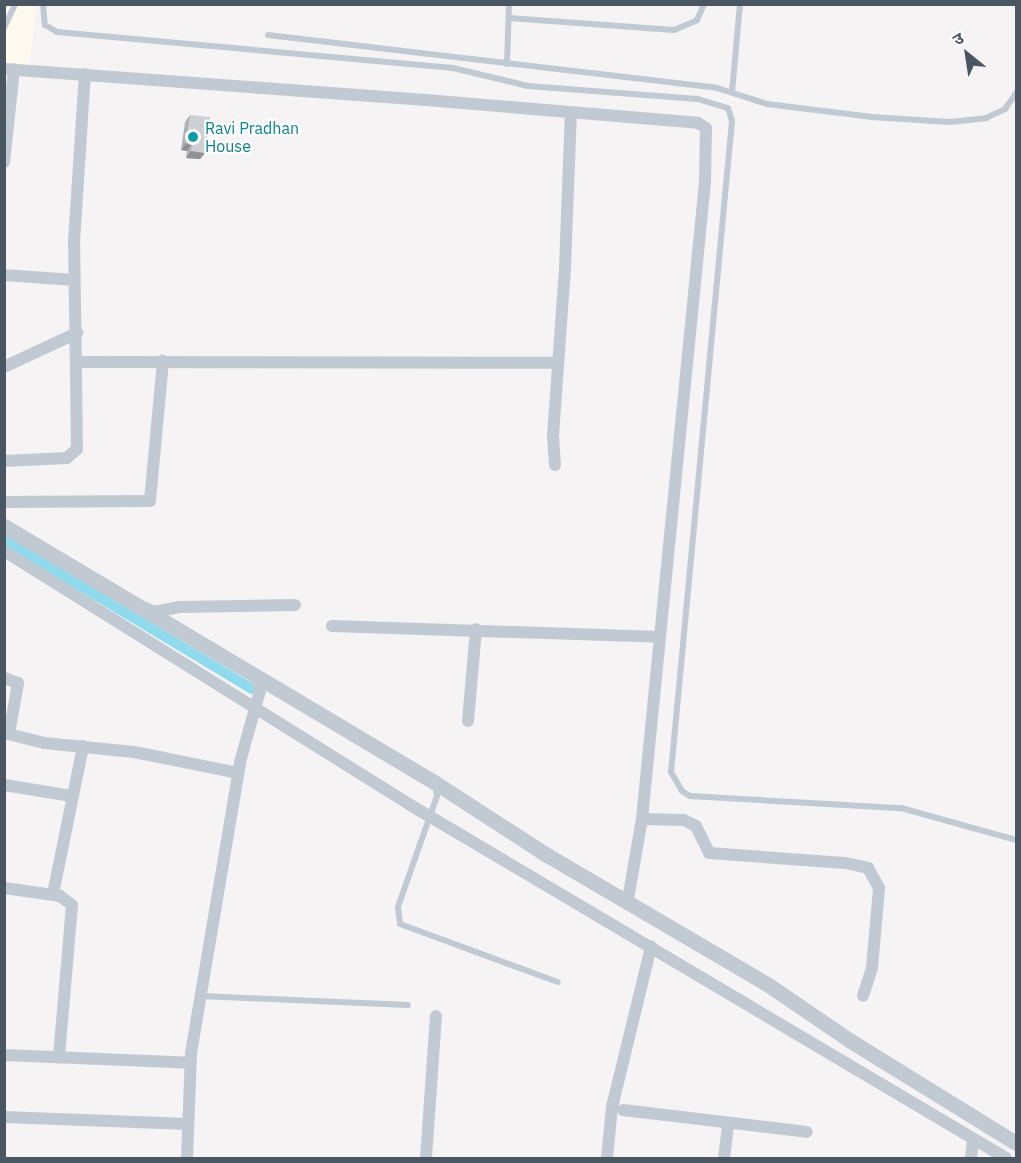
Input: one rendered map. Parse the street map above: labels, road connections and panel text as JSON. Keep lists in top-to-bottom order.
{
  "places": ["Ravi Pradhan House"],
  "north": "top left"
}
